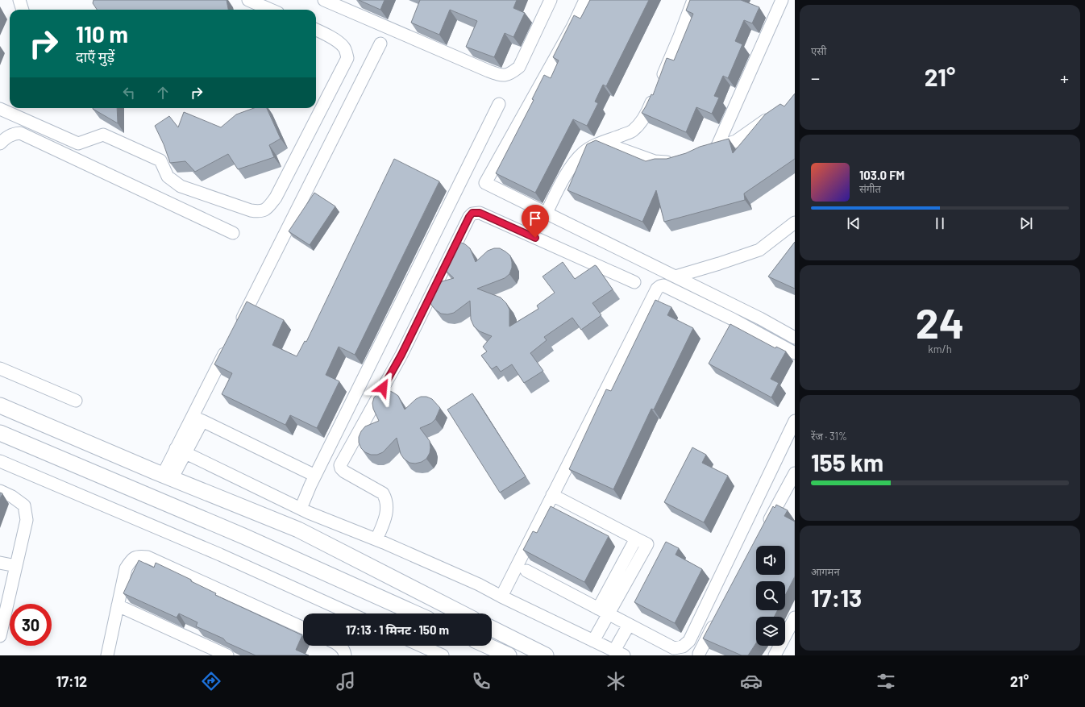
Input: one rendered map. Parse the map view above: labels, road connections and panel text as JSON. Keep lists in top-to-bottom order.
{
  "page": {
    "tile": [
      "एसी",
      ["24", "km/h"],
      ["रेंज · 31%", "155 km"],
      ["आगमन", "17:13"]
    ],
    "turn": ["110 m", "दाएँ मुड़ें"],
    "heat": ["−", "21°", "+"],
    "song": ["103.0 FM", "संगीत"],
    "limit": "30",
    "trip": "17:13 · 1 मिनट · 150 m",
    "tabs": ["17:12", "21°"]
  }
}
